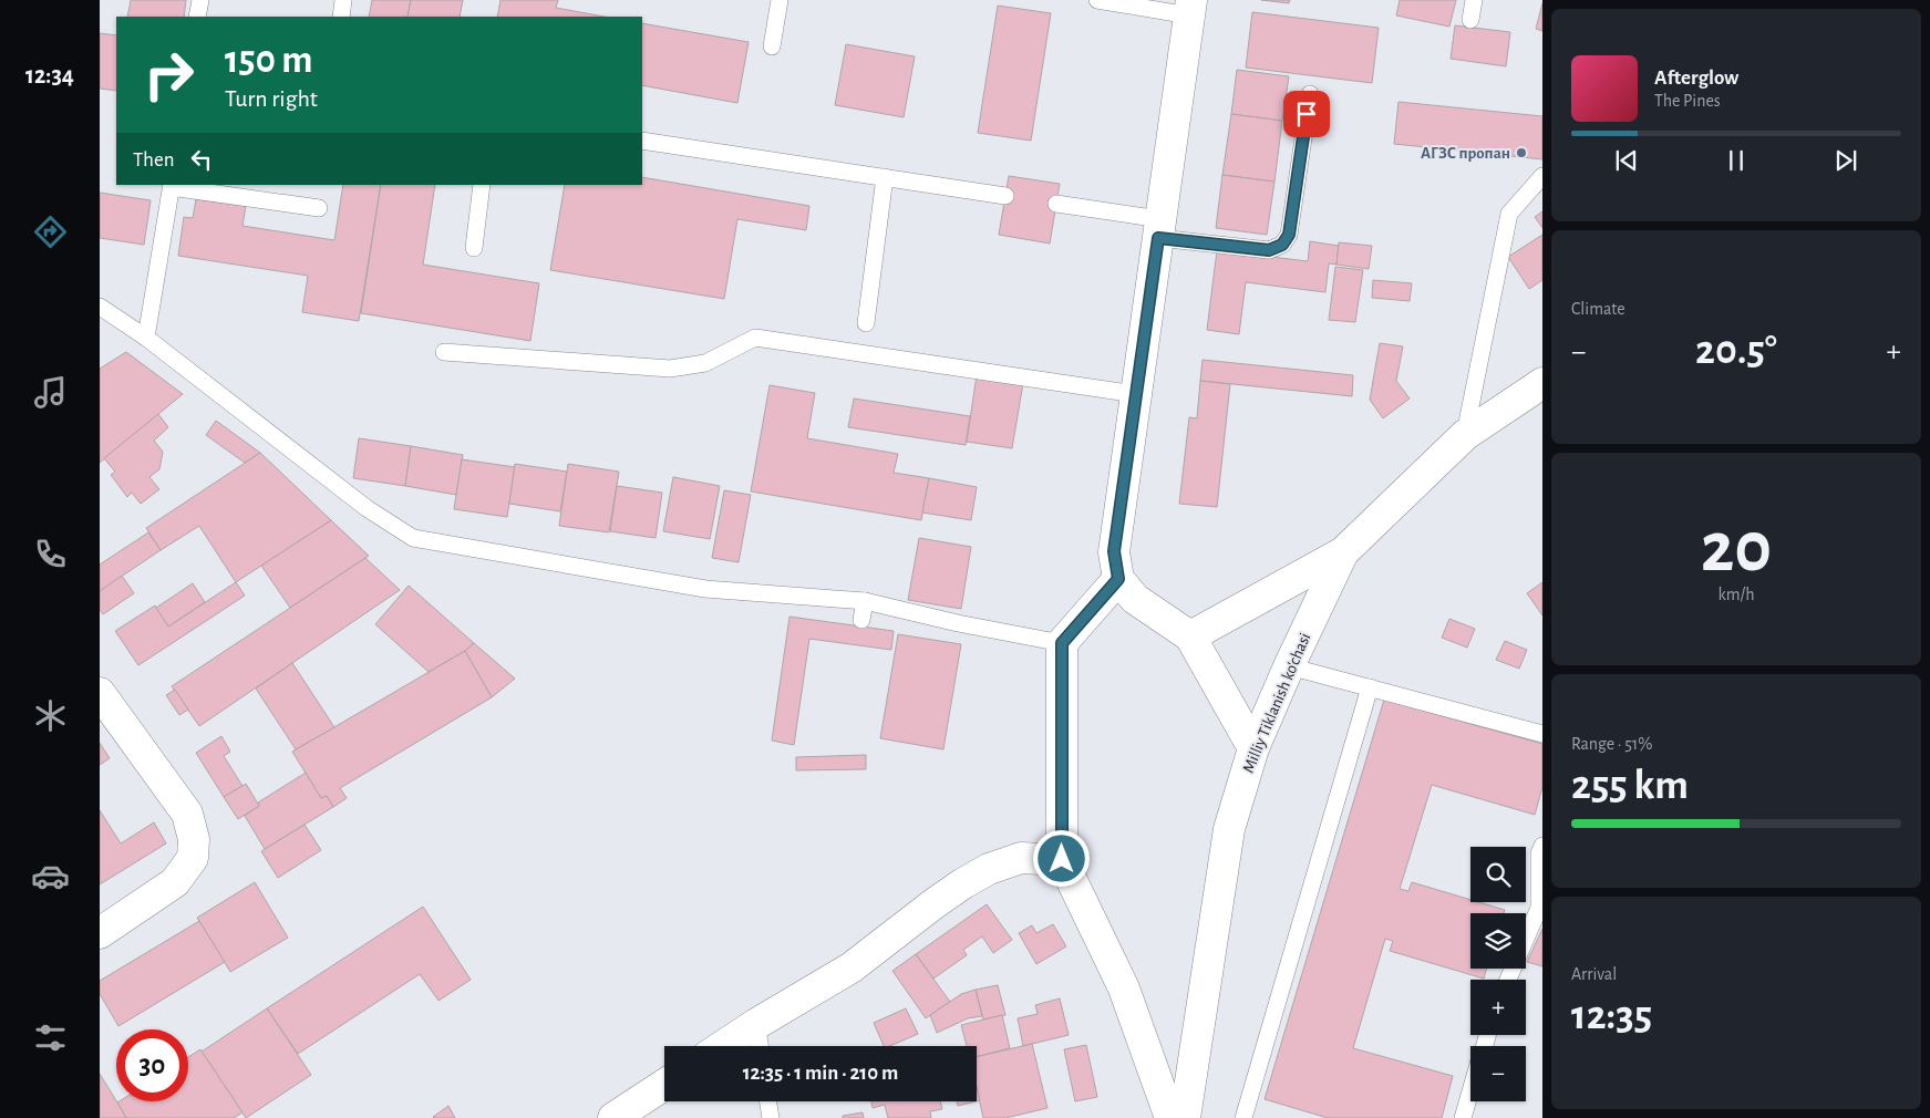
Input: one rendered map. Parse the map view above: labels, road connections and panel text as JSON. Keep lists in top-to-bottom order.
{
  "streets": {
    "street": ["Milliy Tiklanish ko'chasi"]
  },
  "places": ["АГЗС пропан"],
  "page": {
    "tabs": "12:34",
    "turn": ["150 m", "Turn right"],
    "song": ["Afterglow", "The Pines"],
    "then": "Then",
    "tile": [
      "Climate",
      ["20", "km/h"],
      ["Range · 51%", "255 km"],
      ["Arrival", "12:35"]
    ],
    "heat": ["−", "20.5°", "+"],
    "map_buttons": ["+", "−"],
    "limit": "30",
    "trip": "12:35 · 1 min · 210 m"
  }
}
